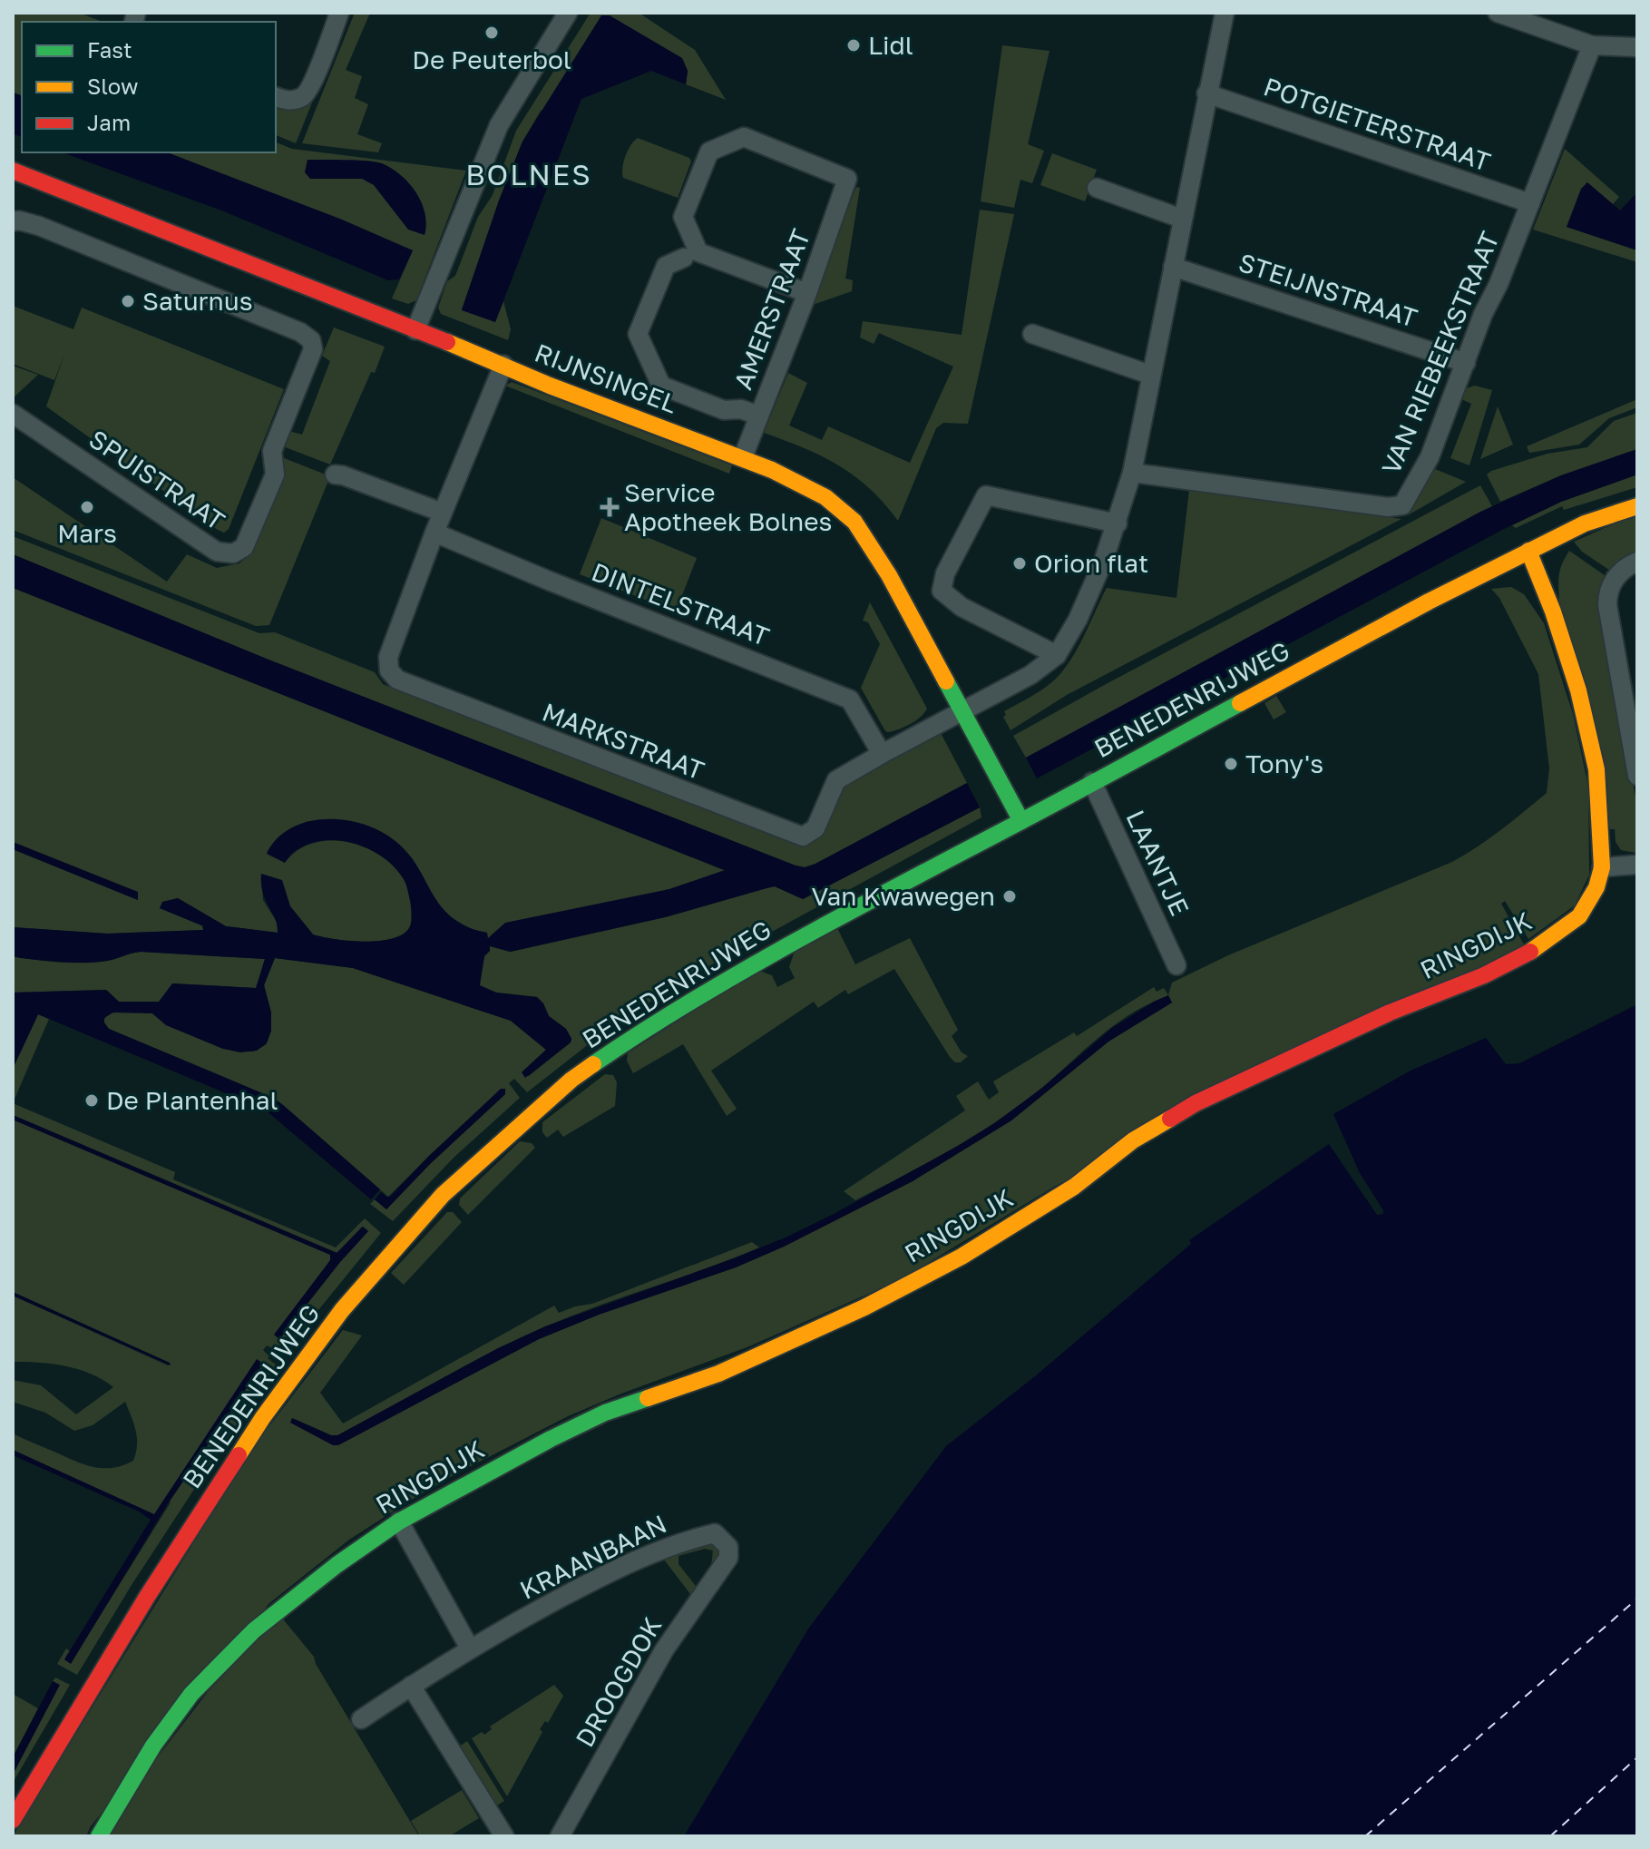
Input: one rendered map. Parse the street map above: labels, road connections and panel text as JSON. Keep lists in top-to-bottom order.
{
  "streets": {
    "street": [
      "POTGIETERSTRAAT",
      "STEIJNSTRAAT",
      "AMERSTRAAT",
      "VAN RIEBEEKSTRAAT",
      "RIJNSINGEL",
      "SPUISTRAAT",
      "DINTELSTRAAT",
      "BENEDENRIJWEG",
      "MARKSTRAAT",
      "LAANTJE",
      "RINGDIJK",
      "KRAANBAAN",
      "DROOGDOK"
    ]
  },
  "crossings": [
    ["POTGIETERSTRAAT", "VAN RIEBEEKSTRAAT"],
    ["STEIJNSTRAAT", "VAN RIEBEEKSTRAAT"],
    ["AMERSTRAAT", "RIJNSINGEL"],
    ["RIJNSINGEL", "BENEDENRIJWEG"],
    ["RIJNSINGEL", "MARKSTRAAT"],
    ["DINTELSTRAAT", "MARKSTRAAT"],
    ["BENEDENRIJWEG", "LAANTJE"],
    ["BENEDENRIJWEG", "RINGDIJK"],
    ["KRAANBAAN", "DROOGDOK"]
  ],
  "districts": ["BOLNES"],
  "places": {
    "other": [
      "De Peuterbol",
      "Lidl",
      "Saturnus",
      "Mars",
      "Orion flat",
      "Tony's",
      "Van Kwawegen",
      "De Plantenhal"
    ],
    "health": ["Service Apotheek Bolnes"]
  },
  "legend": ["Fast", "Slow", "Jam"]
}
